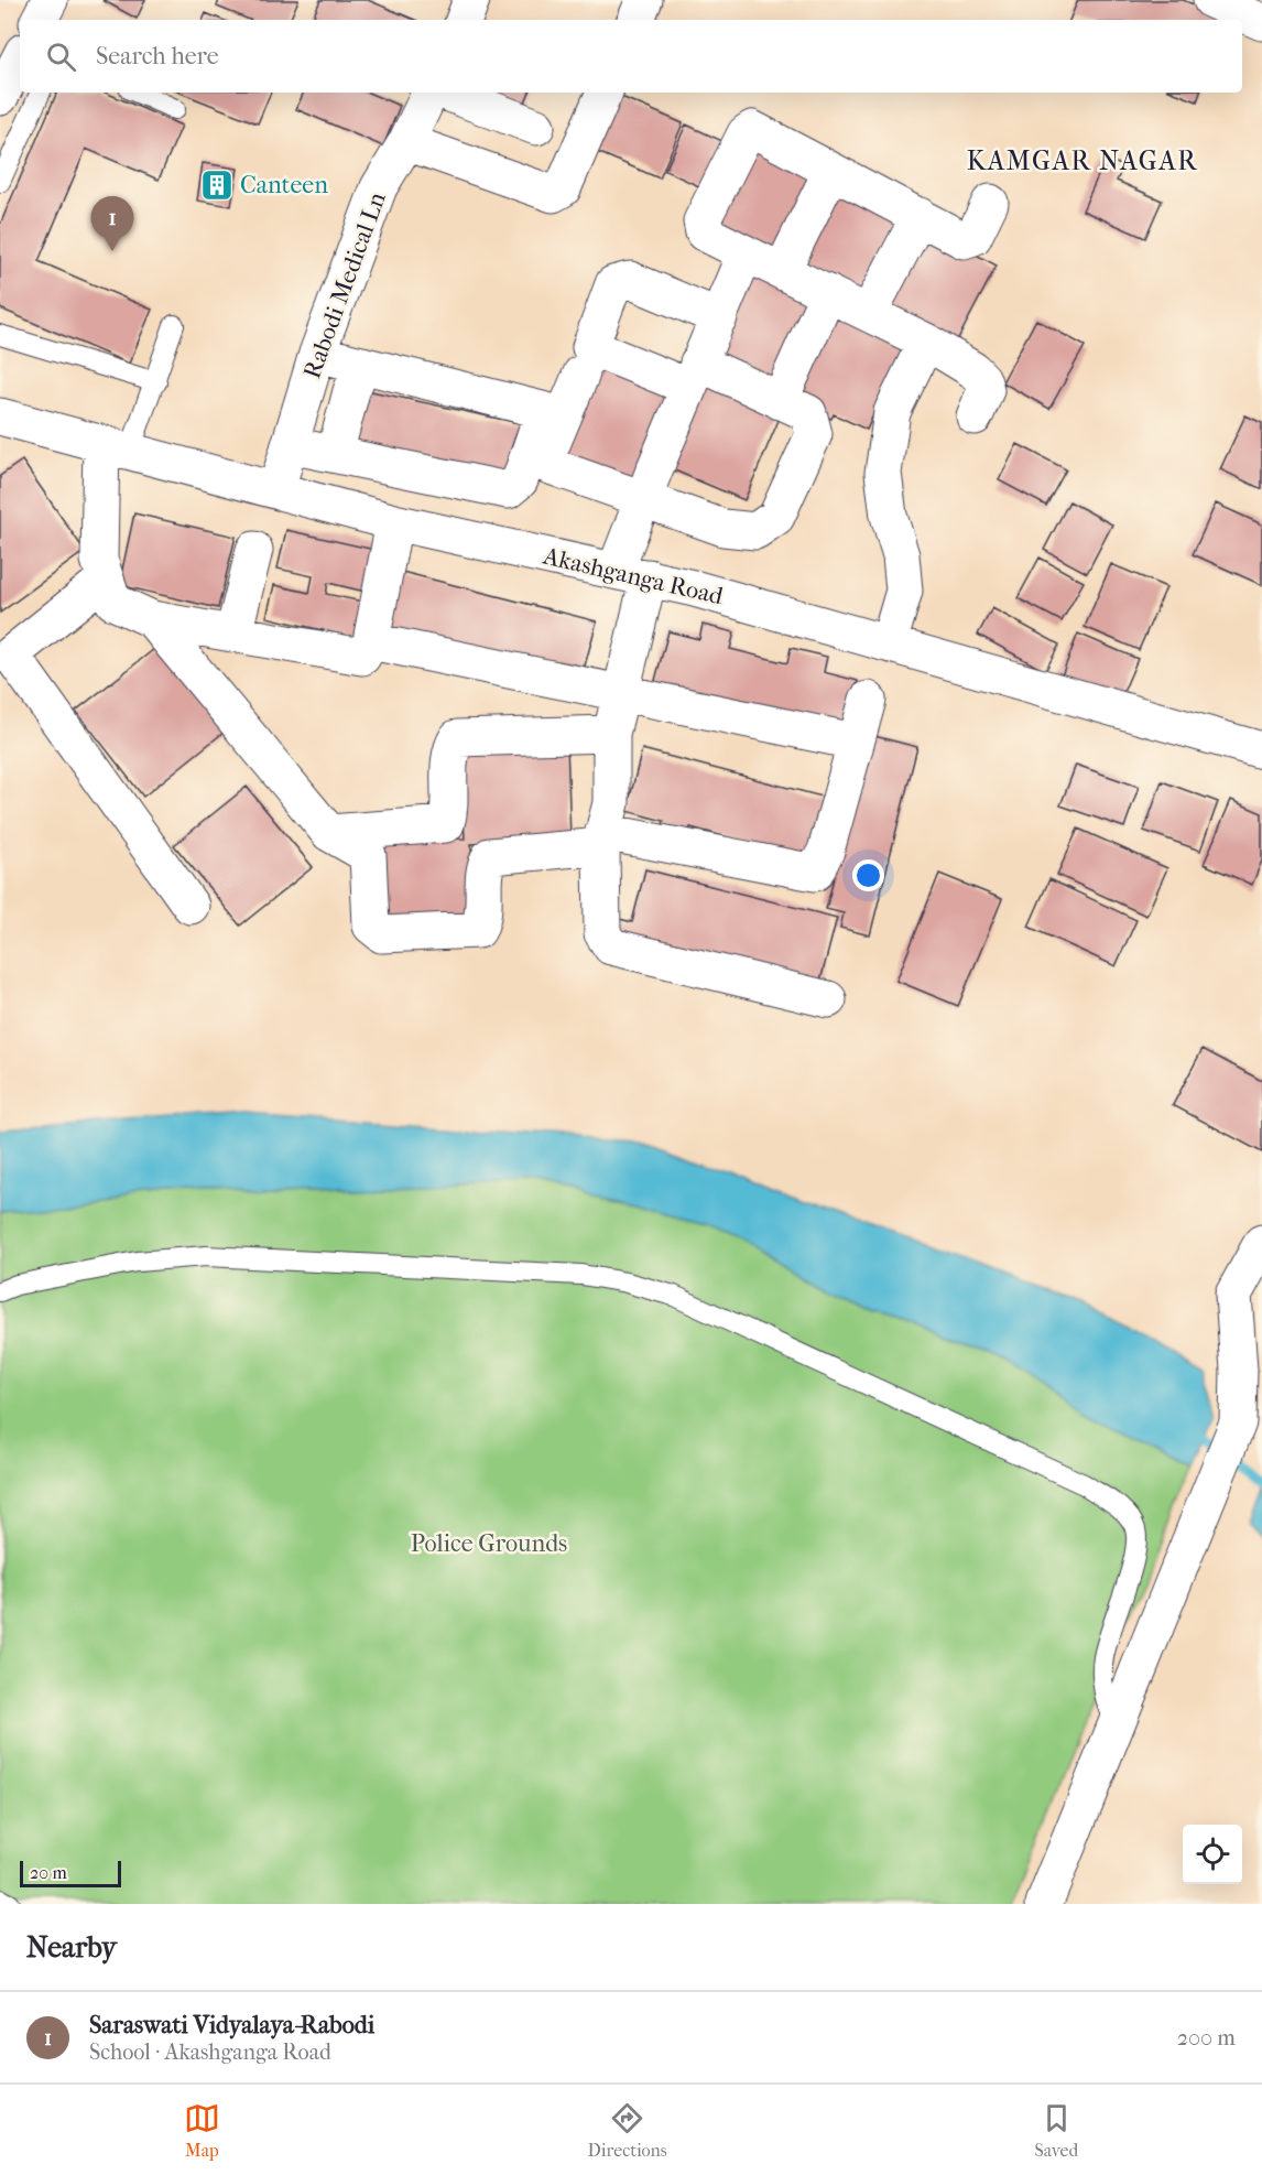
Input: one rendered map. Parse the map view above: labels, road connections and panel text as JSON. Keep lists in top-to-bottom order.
{
  "streets": {
    "street": ["Rabodi Medical Ln", "Akashganga Road"]
  },
  "crossings": [
    ["Rabodi Medical Ln", "Akashganga Road"]
  ],
  "districts": ["KAMGAR NAGAR"],
  "parks": ["Police Grounds"],
  "places": {
    "building": ["Canteen"]
  },
  "scale_bar": "20 m",
  "page": {
    "search": "Search here",
    "pins": "1",
    "scale": "20 m",
    "heading": "Nearby",
    "list": [
      {
        "mark": "1",
        "name": "Saraswati Vidyalaya-Rabodi",
        "note": "School · Akashganga Road",
        "value": "200 m"
      }
    ],
    "nav": ["Map", "Directions", "Saved"]
  }
}
